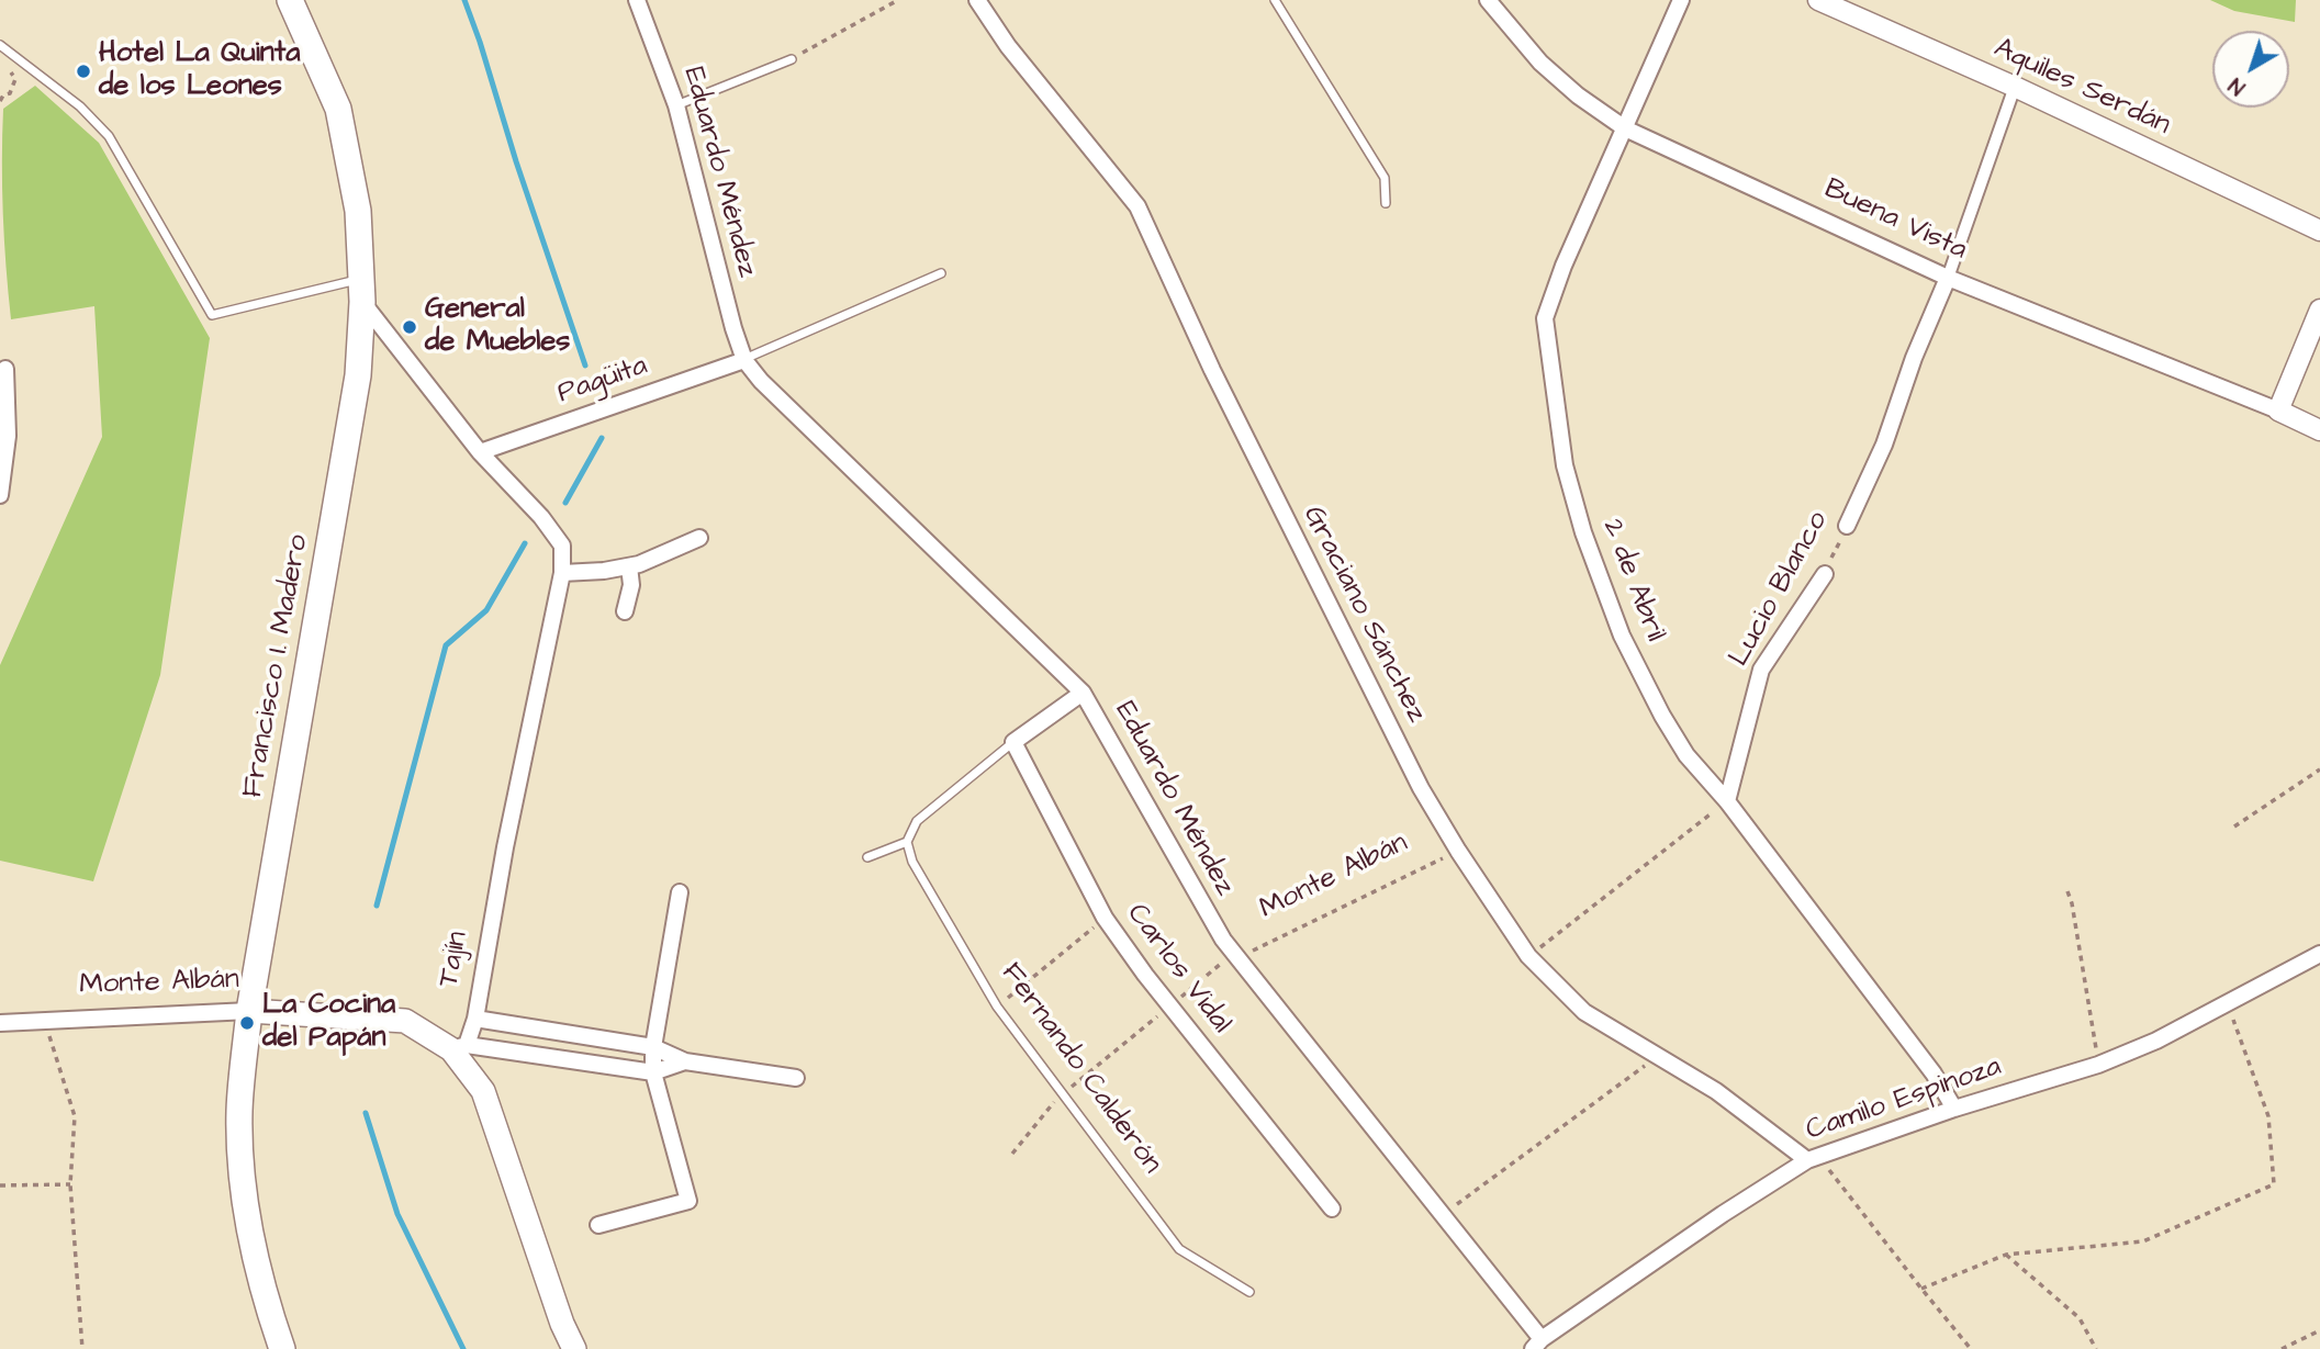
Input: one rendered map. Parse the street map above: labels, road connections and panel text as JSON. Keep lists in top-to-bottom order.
{
  "streets": {
    "main road": ["Francisco I. Madero", "Monte Albán"],
    "street": [
      "Aquiles Serdán",
      "Eduardo Méndez",
      "Buena Vista",
      "Pagüita",
      "2 de Abril",
      "Lucio Blanco",
      "Graciano Sánchez",
      "Tajín",
      "Carlos Vidal",
      "Camilo Espinoza"
    ],
    "lane": ["Fernando Calderón"]
  },
  "crossings": [
    ["Aquiles Serdán", "Lucio Blanco"],
    ["Eduardo Méndez", "Pagüita"],
    ["Eduardo Méndez", "Monte Albán"],
    ["Eduardo Méndez", "Camilo Espinoza"],
    ["Buena Vista", "2 de Abril"],
    ["Buena Vista", "Lucio Blanco"],
    ["Pagüita", "Tajín"],
    ["2 de Abril", "Lucio Blanco"],
    ["2 de Abril", "Camilo Espinoza"],
    ["Graciano Sánchez", "Monte Albán"],
    ["Graciano Sánchez", "Camilo Espinoza"],
    ["Francisco I. Madero", "Monte Albán"],
    ["Monte Albán", "Tajín"],
    ["Monte Albán", "Carlos Vidal"],
    ["Monte Albán", "Fernando Calderón"]
  ],
  "places": ["Hotel La Quinta de los Leones", "General de Muebles", "La Cocina del Papán"],
  "north": "bottom left"
}
